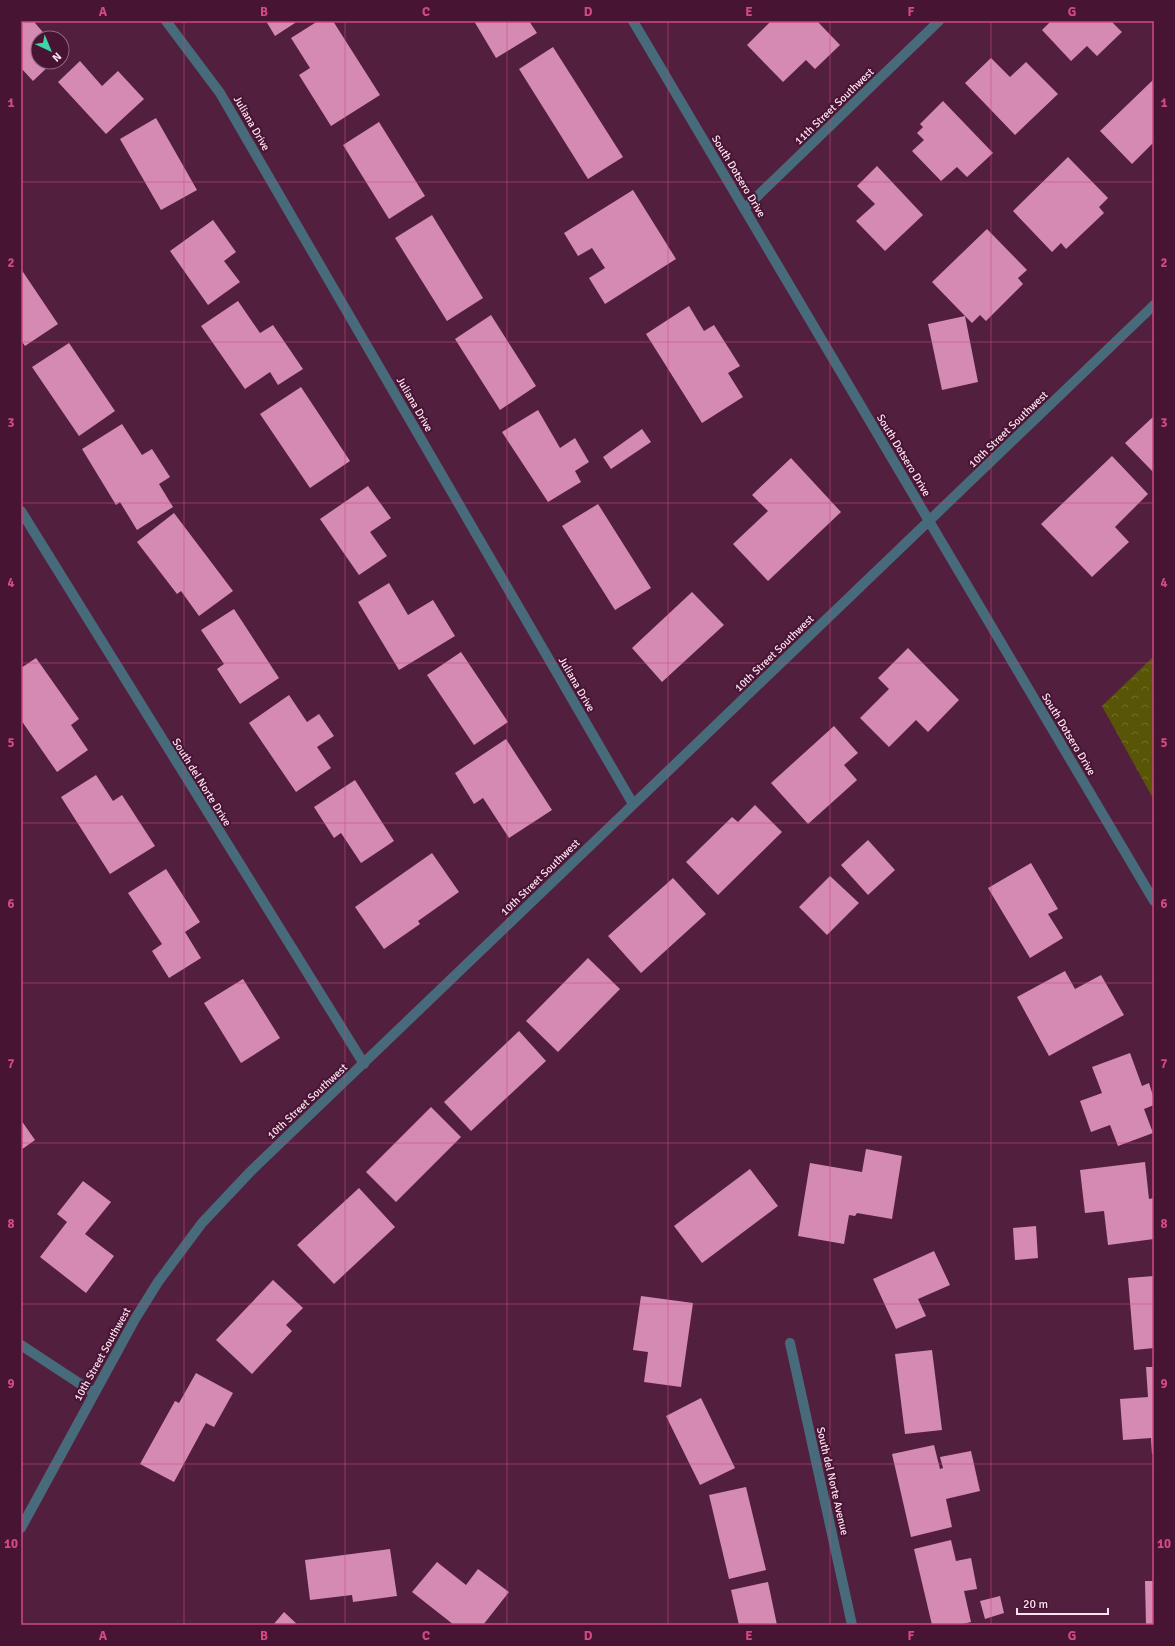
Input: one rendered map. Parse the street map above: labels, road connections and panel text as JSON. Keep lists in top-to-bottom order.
{
  "streets": {
    "street": [
      "11th Street Southwest",
      "Juliana Drive",
      "South Dotsero Drive",
      "10th Street Southwest",
      "South del Norte Drive",
      "South del Norte Avenue"
    ]
  },
  "crossings": [
    ["11th Street Southwest", "South Dotsero Drive"],
    ["Juliana Drive", "10th Street Southwest"],
    ["South Dotsero Drive", "10th Street Southwest"],
    ["10th Street Southwest", "South del Norte Drive"]
  ],
  "scale_bar": "20 m",
  "north": "bottom right",
  "grid": {
    "columns": [
      "A",
      "B",
      "C",
      "D",
      "E",
      "F",
      "G"
    ],
    "rows": [
      "1",
      "2",
      "3",
      "4",
      "5",
      "6",
      "7",
      "8",
      "9",
      "10"
    ]
  }
}
